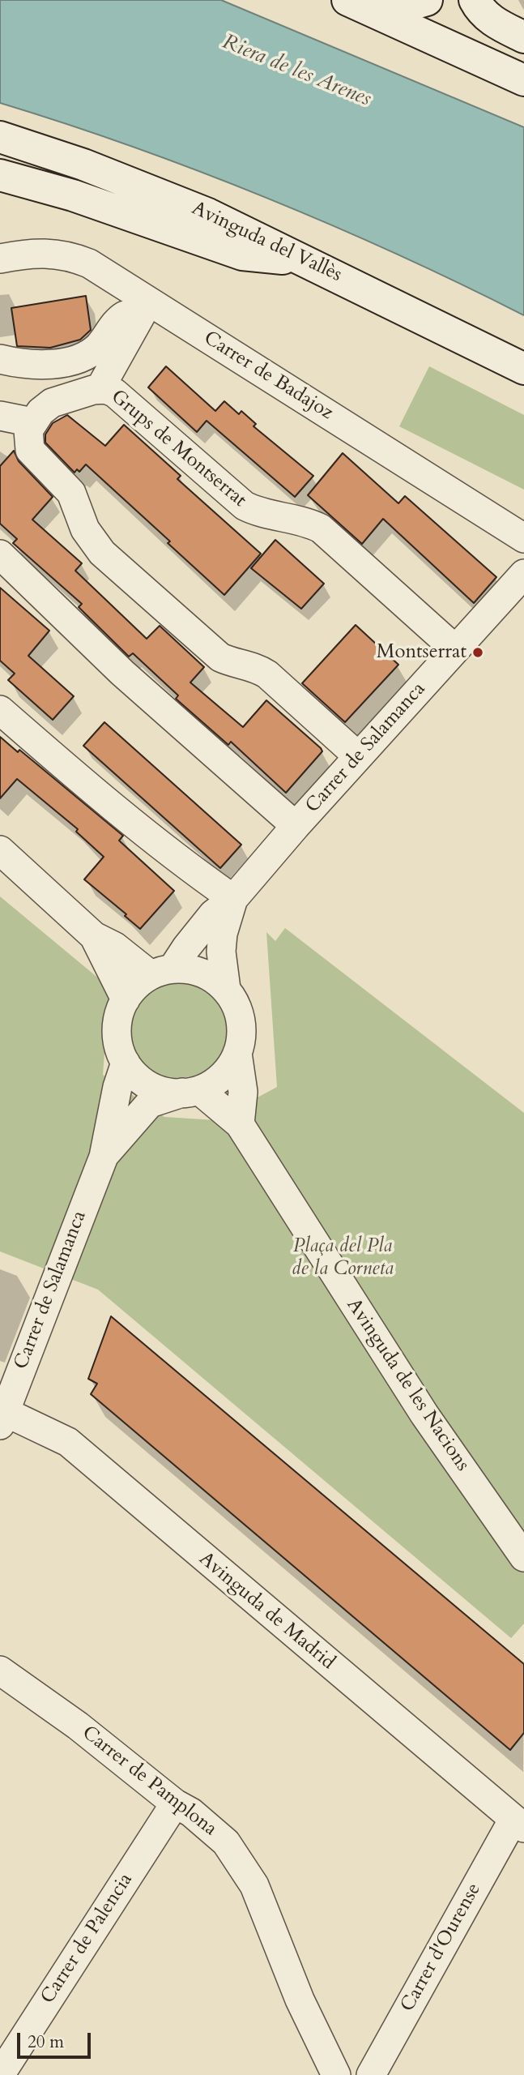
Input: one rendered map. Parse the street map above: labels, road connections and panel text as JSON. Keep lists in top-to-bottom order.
{
  "streets": {
    "main road": ["Avinguda del Vallès"],
    "street": [
      "Carrer de Badajoz",
      "Grups de Montserrat",
      "Carrer de Salamanca",
      "Avinguda de les Nacions",
      "Avinguda de Madrid",
      "Carrer de Pamplona",
      "Carrer de Palencia",
      "Carrer d'Ourense"
    ]
  },
  "crossings": [
    ["Grups de Montserrat", "Carrer de Salamanca"],
    ["Carrer de Salamanca", "Avinguda de les Nacions"],
    ["Carrer de Salamanca", "Avinguda de Madrid"],
    ["Avinguda de Madrid", "Carrer d'Ourense"],
    ["Carrer de Pamplona", "Carrer de Palencia"]
  ],
  "water": ["Riera de les Arenes"],
  "parks": ["Plaça del Pla de la Corneta"],
  "places": ["Montserrat"],
  "scale_bar": "20 m"
}
